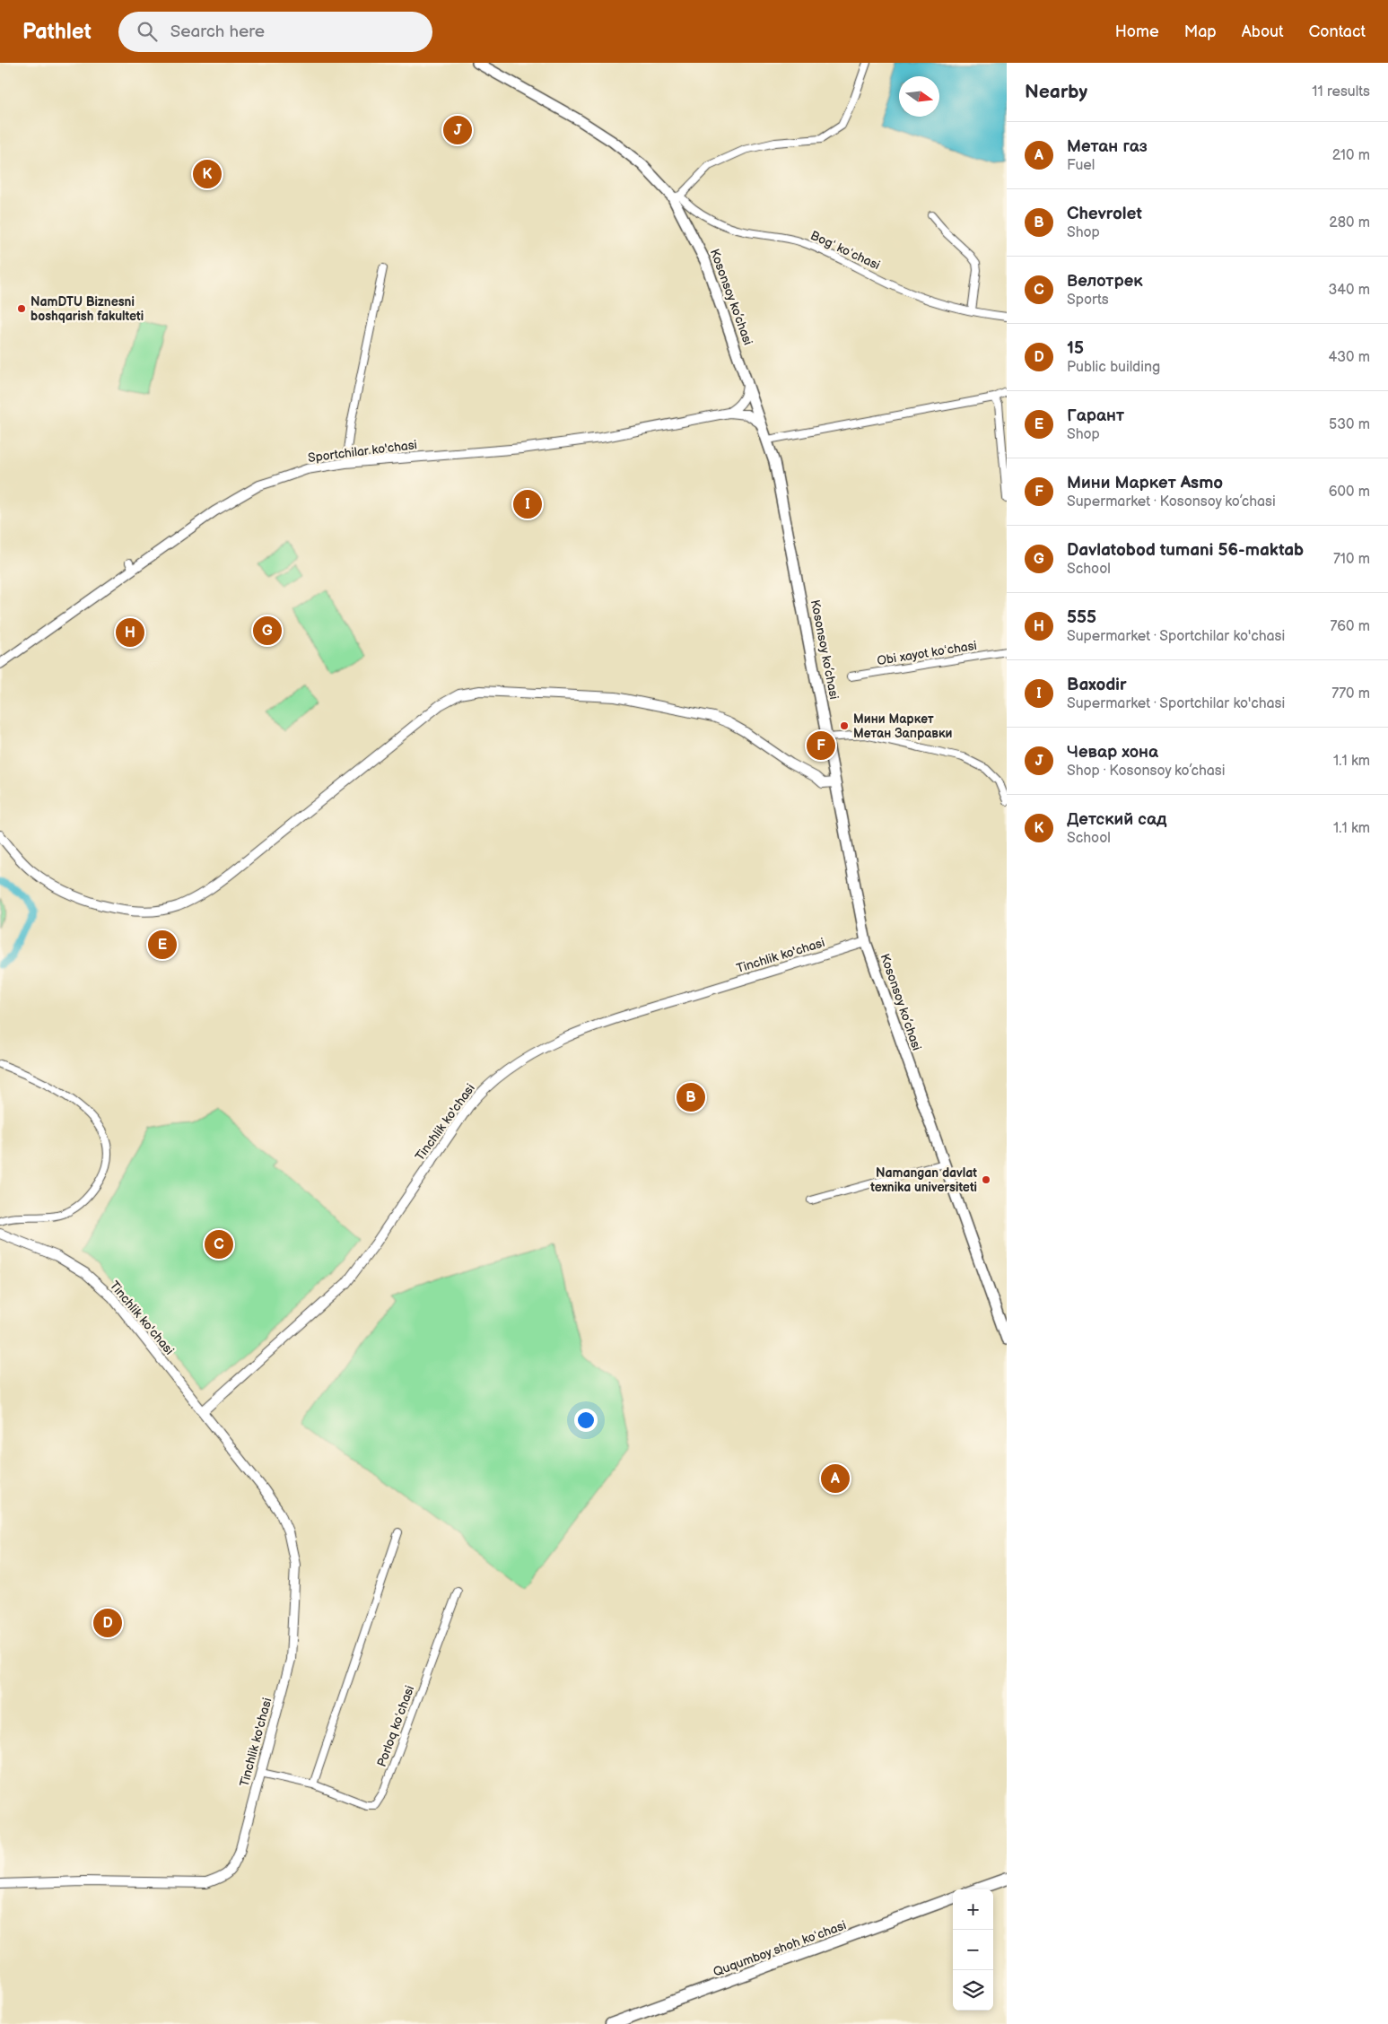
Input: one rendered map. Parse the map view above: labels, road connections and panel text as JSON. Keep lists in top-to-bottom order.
{
  "streets": {
    "main road": ["Kosonsoy ko’chasi", "Ququmboy shoh koʻchasi"],
    "street": [
      "Bogʻ koʻchasi",
      "Sportchilar ko'chasi",
      "Obi xayot koʻchasi",
      "Tinchlik ko'chasi",
      "Porloq koʻchasi"
    ]
  },
  "crossings": [
    ["Bogʻ koʻchasi", "Kosonsoy ko’chasi"],
    ["Kosonsoy ko’chasi", "Tinchlik ko'chasi"],
    ["Tinchlik ko'chasi", "Porloq koʻchasi"]
  ],
  "places": ["NamDTU Biznesni boshqarish fakulteti", "Мини Маркет Метан Заправки", "Namangan davlat texnika universiteti"],
  "north": "right",
  "page": {
    "header": "Pathlet",
    "search": "Search here",
    "nav": [
      "Home",
      "Map",
      "About",
      "Contact"
    ],
    "heading": ["Nearby", "11 results"],
    "pins": [
      "J",
      "K",
      "I",
      "G",
      "H",
      "F",
      "E",
      "B",
      "C",
      "A",
      "D"
    ],
    "list": [
      {
        "mark": "A",
        "name": "Метан газ",
        "note": "Fuel",
        "value": "210 m"
      },
      {
        "mark": "B",
        "name": "Chevrolet",
        "note": "Shop",
        "value": "280 m"
      },
      {
        "mark": "C",
        "name": "Велотрек",
        "note": "Sports",
        "value": "340 m"
      },
      {
        "mark": "D",
        "name": "15",
        "note": "Public building",
        "value": "430 m"
      },
      {
        "mark": "E",
        "name": "Гарант",
        "note": "Shop",
        "value": "530 m"
      },
      {
        "mark": "F",
        "name": "Мини Маркет Asmo",
        "note": "Supermarket · Kosonsoy ko’chasi",
        "value": "600 m"
      },
      {
        "mark": "G",
        "name": "Davlatobod tumani 56-maktab",
        "note": "School",
        "value": "710 m"
      },
      {
        "mark": "H",
        "name": "555",
        "note": "Supermarket · Sportchilar ko'chasi",
        "value": "760 m"
      },
      {
        "mark": "I",
        "name": "Baxodir",
        "note": "Supermarket · Sportchilar ko'chasi",
        "value": "770 m"
      },
      {
        "mark": "J",
        "name": "Чевар хона",
        "note": "Shop · Kosonsoy ko’chasi",
        "value": "1.1 km"
      },
      {
        "mark": "K",
        "name": "Детский сад",
        "note": "School",
        "value": "1.1 km"
      }
    ],
    "map_buttons": ["+", "−"]
  }
}
